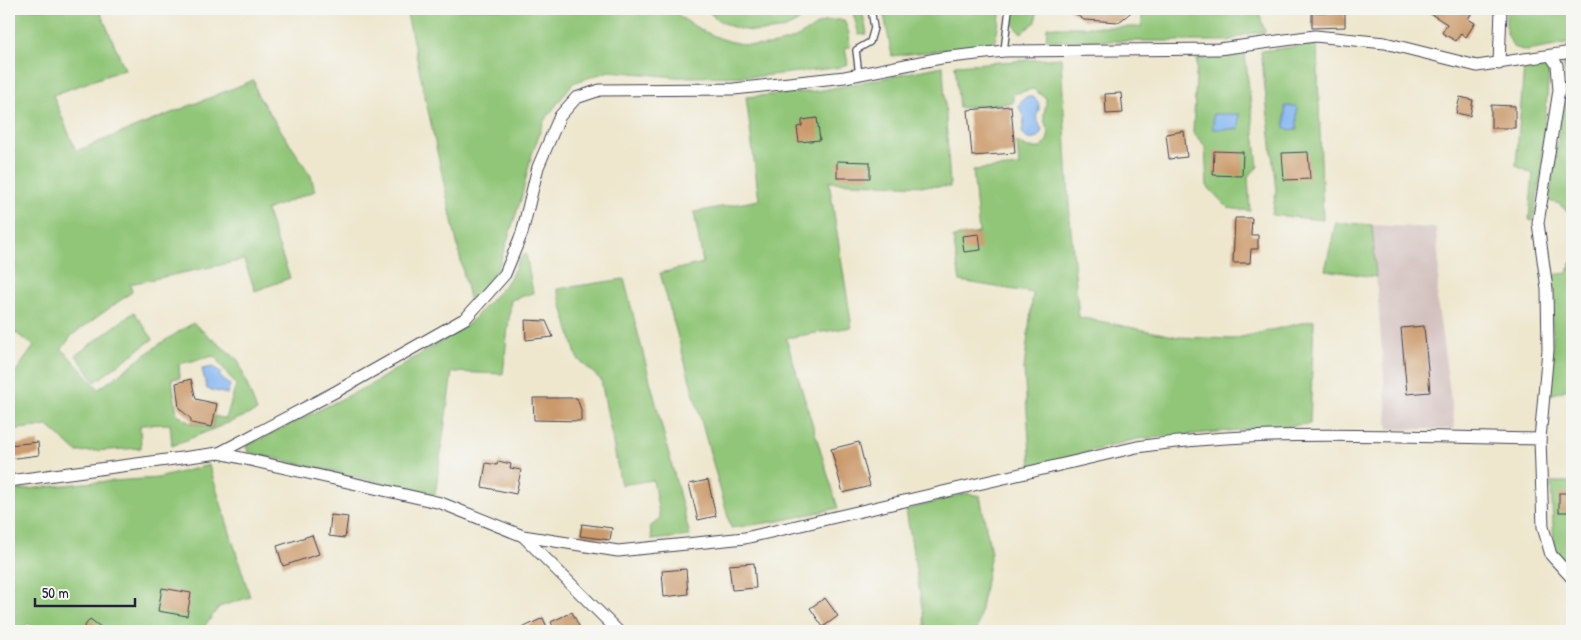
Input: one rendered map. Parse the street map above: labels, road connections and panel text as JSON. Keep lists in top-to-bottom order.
{
  "scale_bar": "50 m"
}
